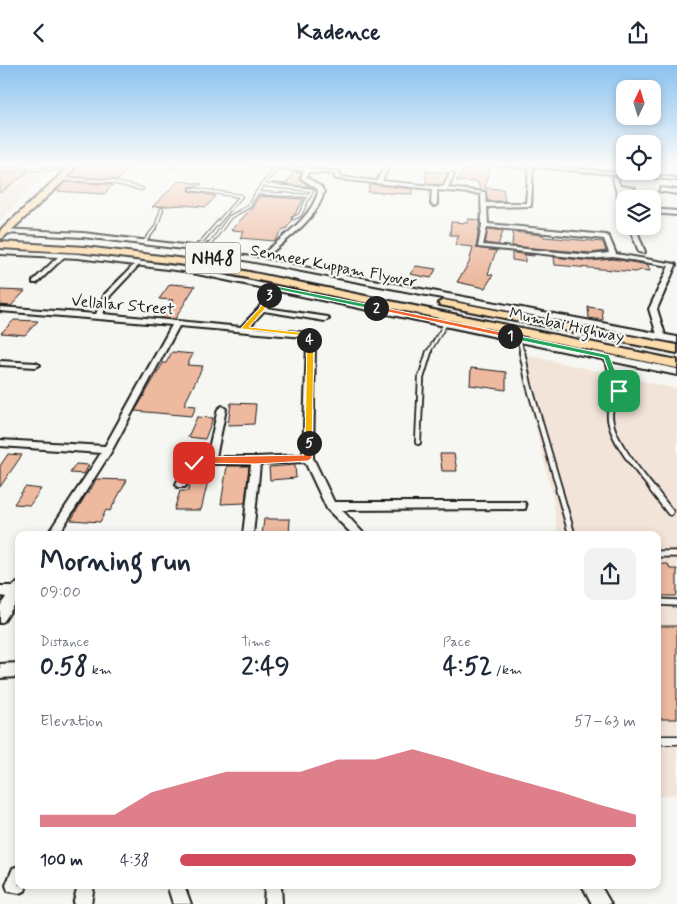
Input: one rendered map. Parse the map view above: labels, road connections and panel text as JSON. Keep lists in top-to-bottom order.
{
  "streets": {
    "highway": ["NH48", "Senneer Kuppam Flyover", "Mumbai Highway"],
    "street": ["Vellalar Street"]
  },
  "crossings": [
    ["Senneer Kuppam Flyover", "Mumbai Highway"]
  ],
  "north": "top",
  "page": {
    "header": "Kadence",
    "pins": [
      "3",
      "2",
      "1",
      "4",
      "5"
    ],
    "heading": ["Morning run", "09:00"],
    "stats": [
      ["Distance", "0.58 km"],
      ["Time", "2:49"],
      ["Pace", "4:52 /km"]
    ],
    "chart": ["Elevation", "57–63 m"],
    "list": [
      {
        "name": "100 m",
        "note": "4:38"
      }
    ]
  }
}
